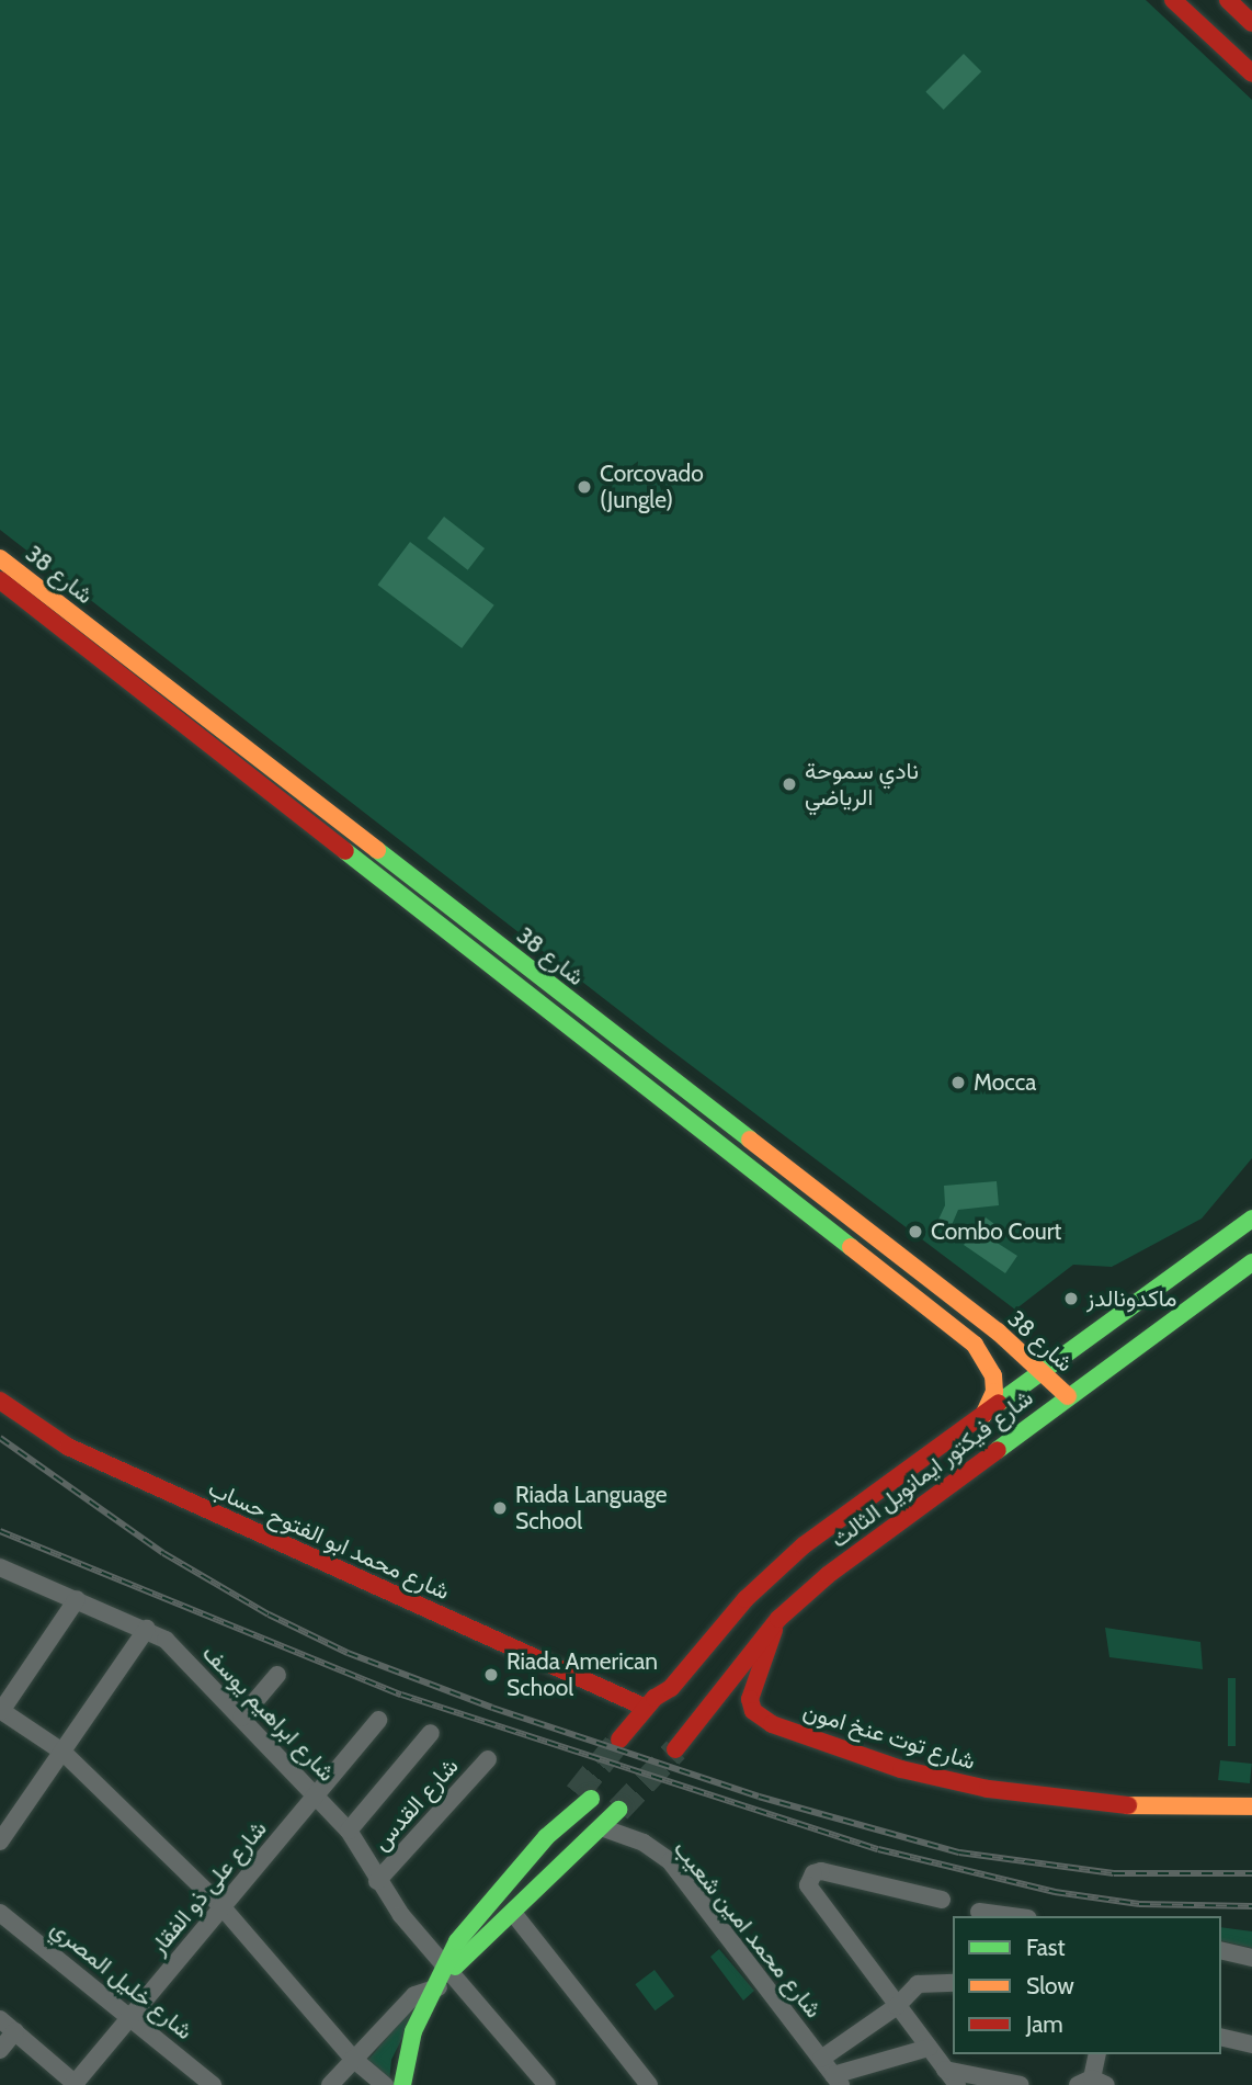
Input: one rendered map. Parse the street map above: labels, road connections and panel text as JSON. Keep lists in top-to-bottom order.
{
  "streets": {
    "street": [
      "شارع 38",
      "شارع فيكتور ايمانويل الثالث",
      "شارع محمد ابو الفتوح حساب",
      "شارع ابراهيم يوسف",
      "شارع توت عنخ امون",
      "شارع القدس",
      "شارع على ذو الفقار",
      "شارع محمد امين شعيب",
      "شارع خليل المصري"
    ]
  },
  "crossings": [
    ["شارع 38", "شارع فيكتور ايمانويل الثالث"],
    ["شارع فيكتور ايمانويل الثالث", "شارع محمد ابو الفتوح حساب"],
    ["شارع فيكتور ايمانويل الثالث", "شارع توت عنخ امون"],
    ["شارع ابراهيم يوسف", "شارع القدس"],
    ["شارع ابراهيم يوسف", "شارع على ذو الفقار"],
    ["شارع على ذو الفقار", "شارع خليل المصري"]
  ],
  "places": [
    "Corcovado (Jungle)",
    "نادي سموحة الرياضي",
    "Mocca",
    "Combo Court",
    "ماكدونالدز",
    "Riada Language School",
    "Riada American School"
  ],
  "legend": ["Fast", "Slow", "Jam"]
}
